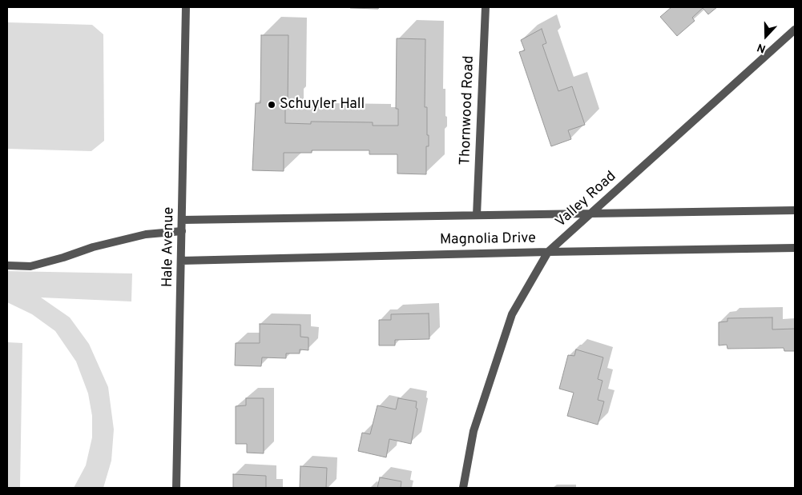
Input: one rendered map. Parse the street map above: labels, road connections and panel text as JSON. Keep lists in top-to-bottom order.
{
  "streets": {
    "street": [
      "Thornwood Road",
      "Valley Road",
      "Magnolia Drive",
      "Hale Avenue"
    ]
  },
  "crossings": [
    ["Thornwood Road", "Magnolia Drive"],
    ["Valley Road", "Magnolia Drive"],
    ["Magnolia Drive", "Hale Avenue"]
  ],
  "places": ["Schuyler Hall"],
  "north": "bottom"
}
